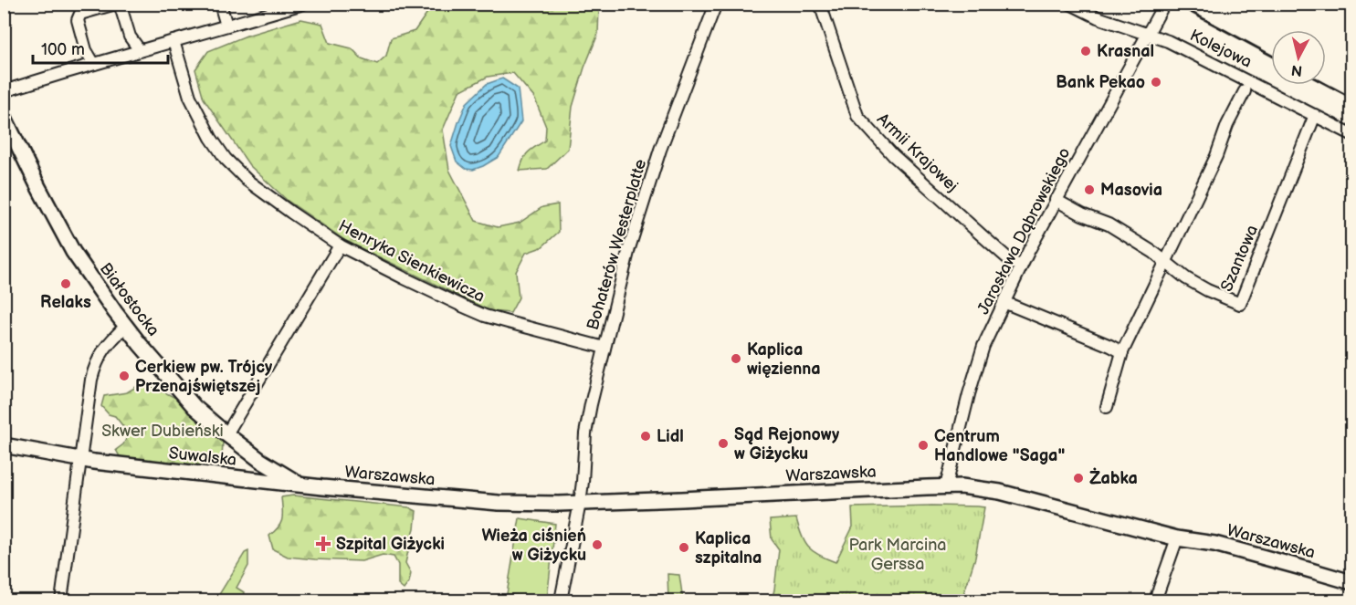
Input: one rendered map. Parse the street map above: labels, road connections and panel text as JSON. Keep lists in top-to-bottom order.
{
  "streets": {
    "street": [
      "Kolejowa",
      "Armii Krajowej",
      "Jarosława Dąbrowskiego",
      "Bohaterów Westerplatte",
      "Szantowa",
      "Henryka Sienkiewicza",
      "Białostocka",
      "Suwalska",
      "Warszawska"
    ]
  },
  "crossings": [
    ["Kolejowa", "Jarosława Dąbrowskiego"],
    ["Kolejowa", "Szantowa"],
    ["Armii Krajowej", "Jarosława Dąbrowskiego"],
    ["Jarosława Dąbrowskiego", "Szantowa"],
    ["Jarosława Dąbrowskiego", "Warszawska"],
    ["Bohaterów Westerplatte", "Henryka Sienkiewicza"],
    ["Bohaterów Westerplatte", "Warszawska"],
    ["Białostocka", "Suwalska"],
    ["Białostocka", "Warszawska"],
    ["Suwalska", "Warszawska"]
  ],
  "parks": ["Skwer Dubieński", "Park Marcina Gerssa"],
  "places": {
    "other": [
      "Krasnal",
      "Bank Pekao",
      "Masovia",
      "Relaks",
      "Kaplica więzienna",
      "Cerkiew pw. Trójcy Przenajświętszej",
      "Lidl",
      "Sąd Rejonowy w Giżycku",
      "Centrum Handlowe \"Saga\"",
      "Żabka",
      "Wieża ciśnień w Giżycku",
      "Kaplica szpitalna"
    ],
    "health": ["Szpital Giżycki"]
  },
  "scale_bar": "100 m",
  "north": "bottom"
}
